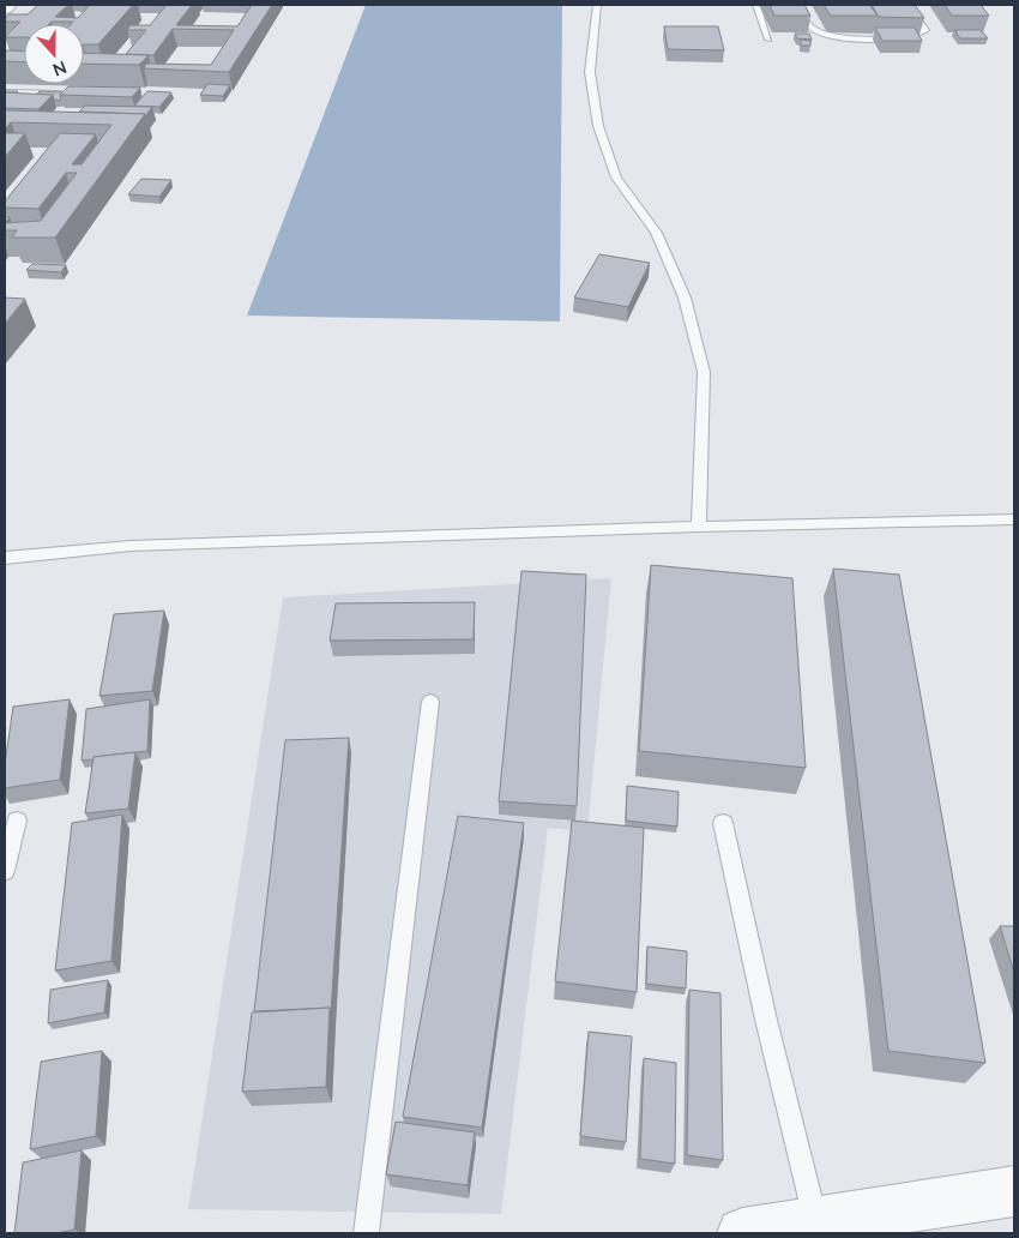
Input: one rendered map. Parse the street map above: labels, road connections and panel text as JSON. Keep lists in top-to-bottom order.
{
  "north": "bottom"
}
